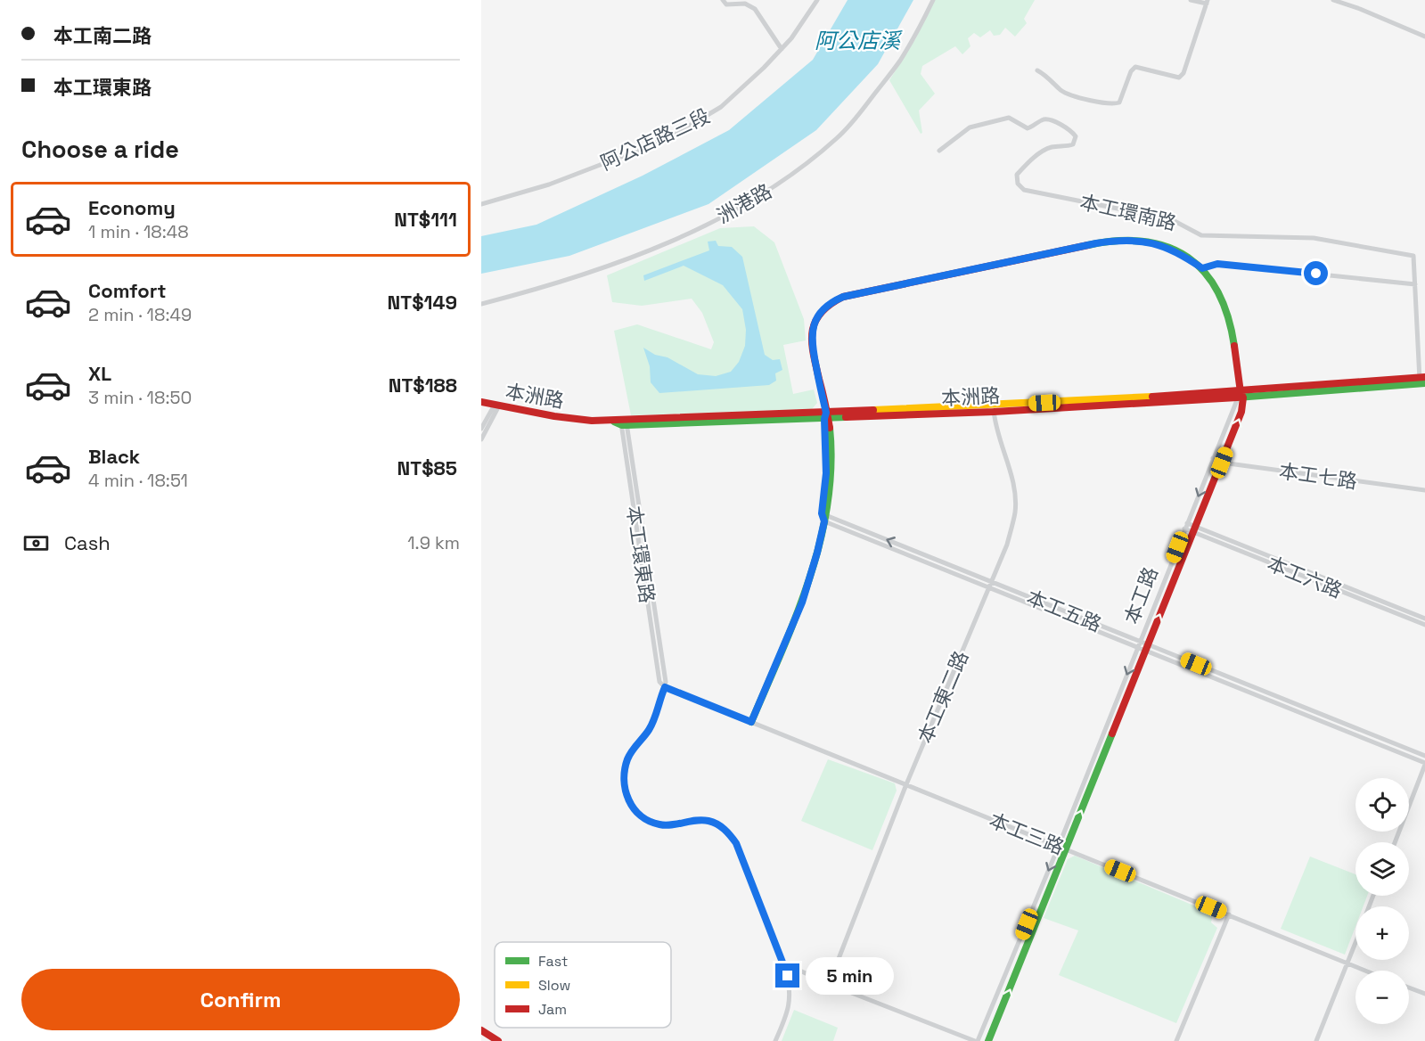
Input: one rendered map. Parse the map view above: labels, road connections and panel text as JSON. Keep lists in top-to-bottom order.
{
  "streets": {
    "street": [
      "阿公店路三段",
      "洲港路",
      "本工環南路",
      "本洲路",
      "本工七路",
      "本工環東路",
      "本工六路",
      "本工路",
      "本工五路",
      "本工東二路",
      "本工三路"
    ]
  },
  "crossings": [
    ["本工環南路", "本洲路"],
    ["本洲路", "本工環東路"],
    ["本洲路", "本工路"],
    ["本洲路", "本工東二路"],
    ["本工七路", "本工路"],
    ["本工環東路", "本工三路"],
    ["本工六路", "本工路"],
    ["本工路", "本工五路"],
    ["本工路", "本工三路"],
    ["本工五路", "本工東二路"],
    ["本工東二路", "本工三路"]
  ],
  "water": ["阿公店溪"],
  "legend": ["Fast", "Slow", "Jam"],
  "page": {
    "banner": ["本工南二路", "本工環東路"],
    "heading": "Choose a ride",
    "list": [
      {
        "name": "Economy",
        "note": "1 min · 18:48",
        "value": "NT$111"
      },
      {
        "name": "Comfort",
        "note": "2 min · 18:49",
        "value": "NT$149"
      },
      {
        "name": "XL",
        "note": "3 min · 18:50",
        "value": "NT$188"
      },
      {
        "name": "Black",
        "note": "4 min · 18:51",
        "value": "NT$85"
      }
    ],
    "pay": ["Cash", "1.9 km"],
    "map_buttons": ["+", "−"],
    "bubble": "5 min",
    "buttons": "Confirm"
  }
}
